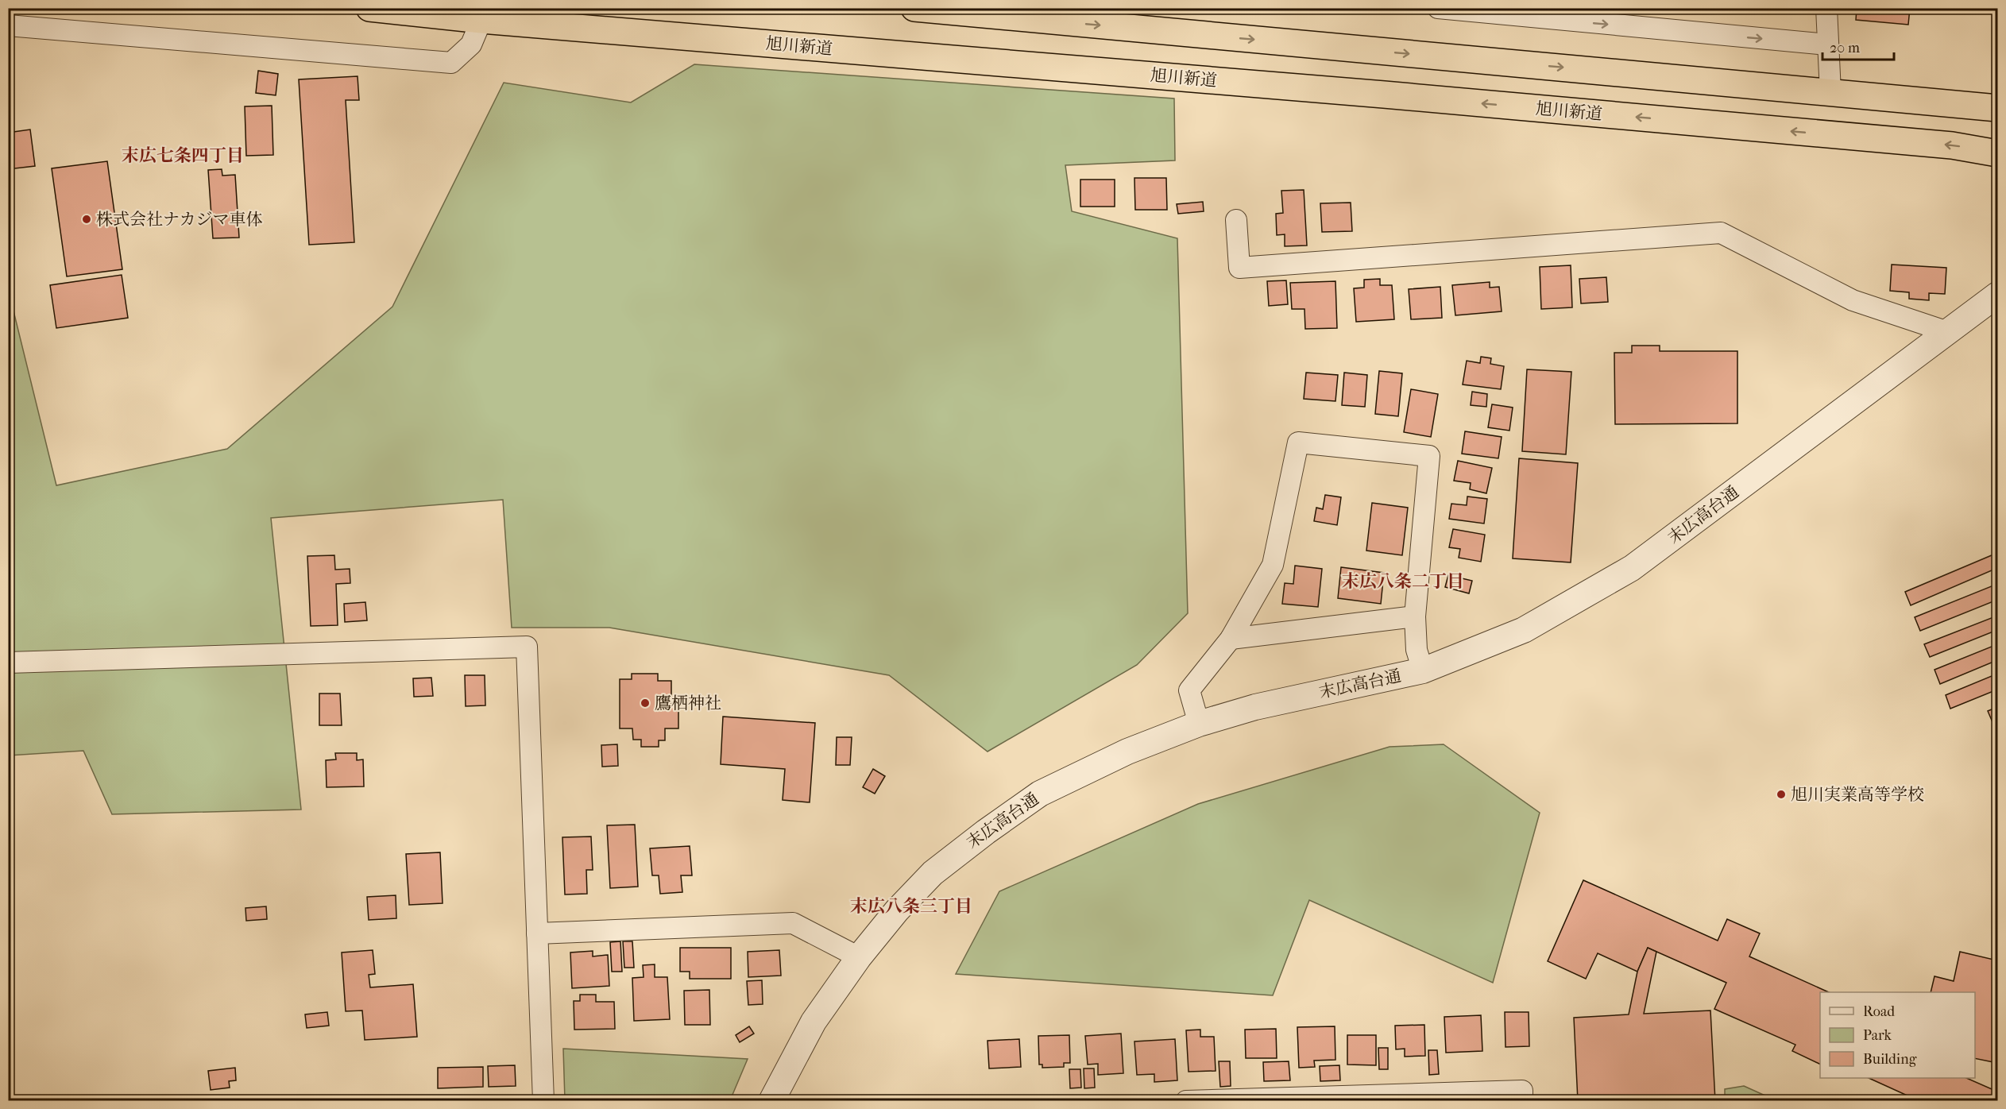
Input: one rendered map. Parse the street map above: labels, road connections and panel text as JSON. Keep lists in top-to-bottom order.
{
  "streets": {
    "highway": ["旭川新道"],
    "street": ["末広高台通"]
  },
  "districts": ["末広七条四丁目", "末広八条二丁目", "末広八条三丁目"],
  "places": ["株式会社ナカジマ車体", "鷹栖神社", "旭川実業高等学校"],
  "legend": ["Road", "Park", "Building"],
  "scale_bar": "20 m"
}
